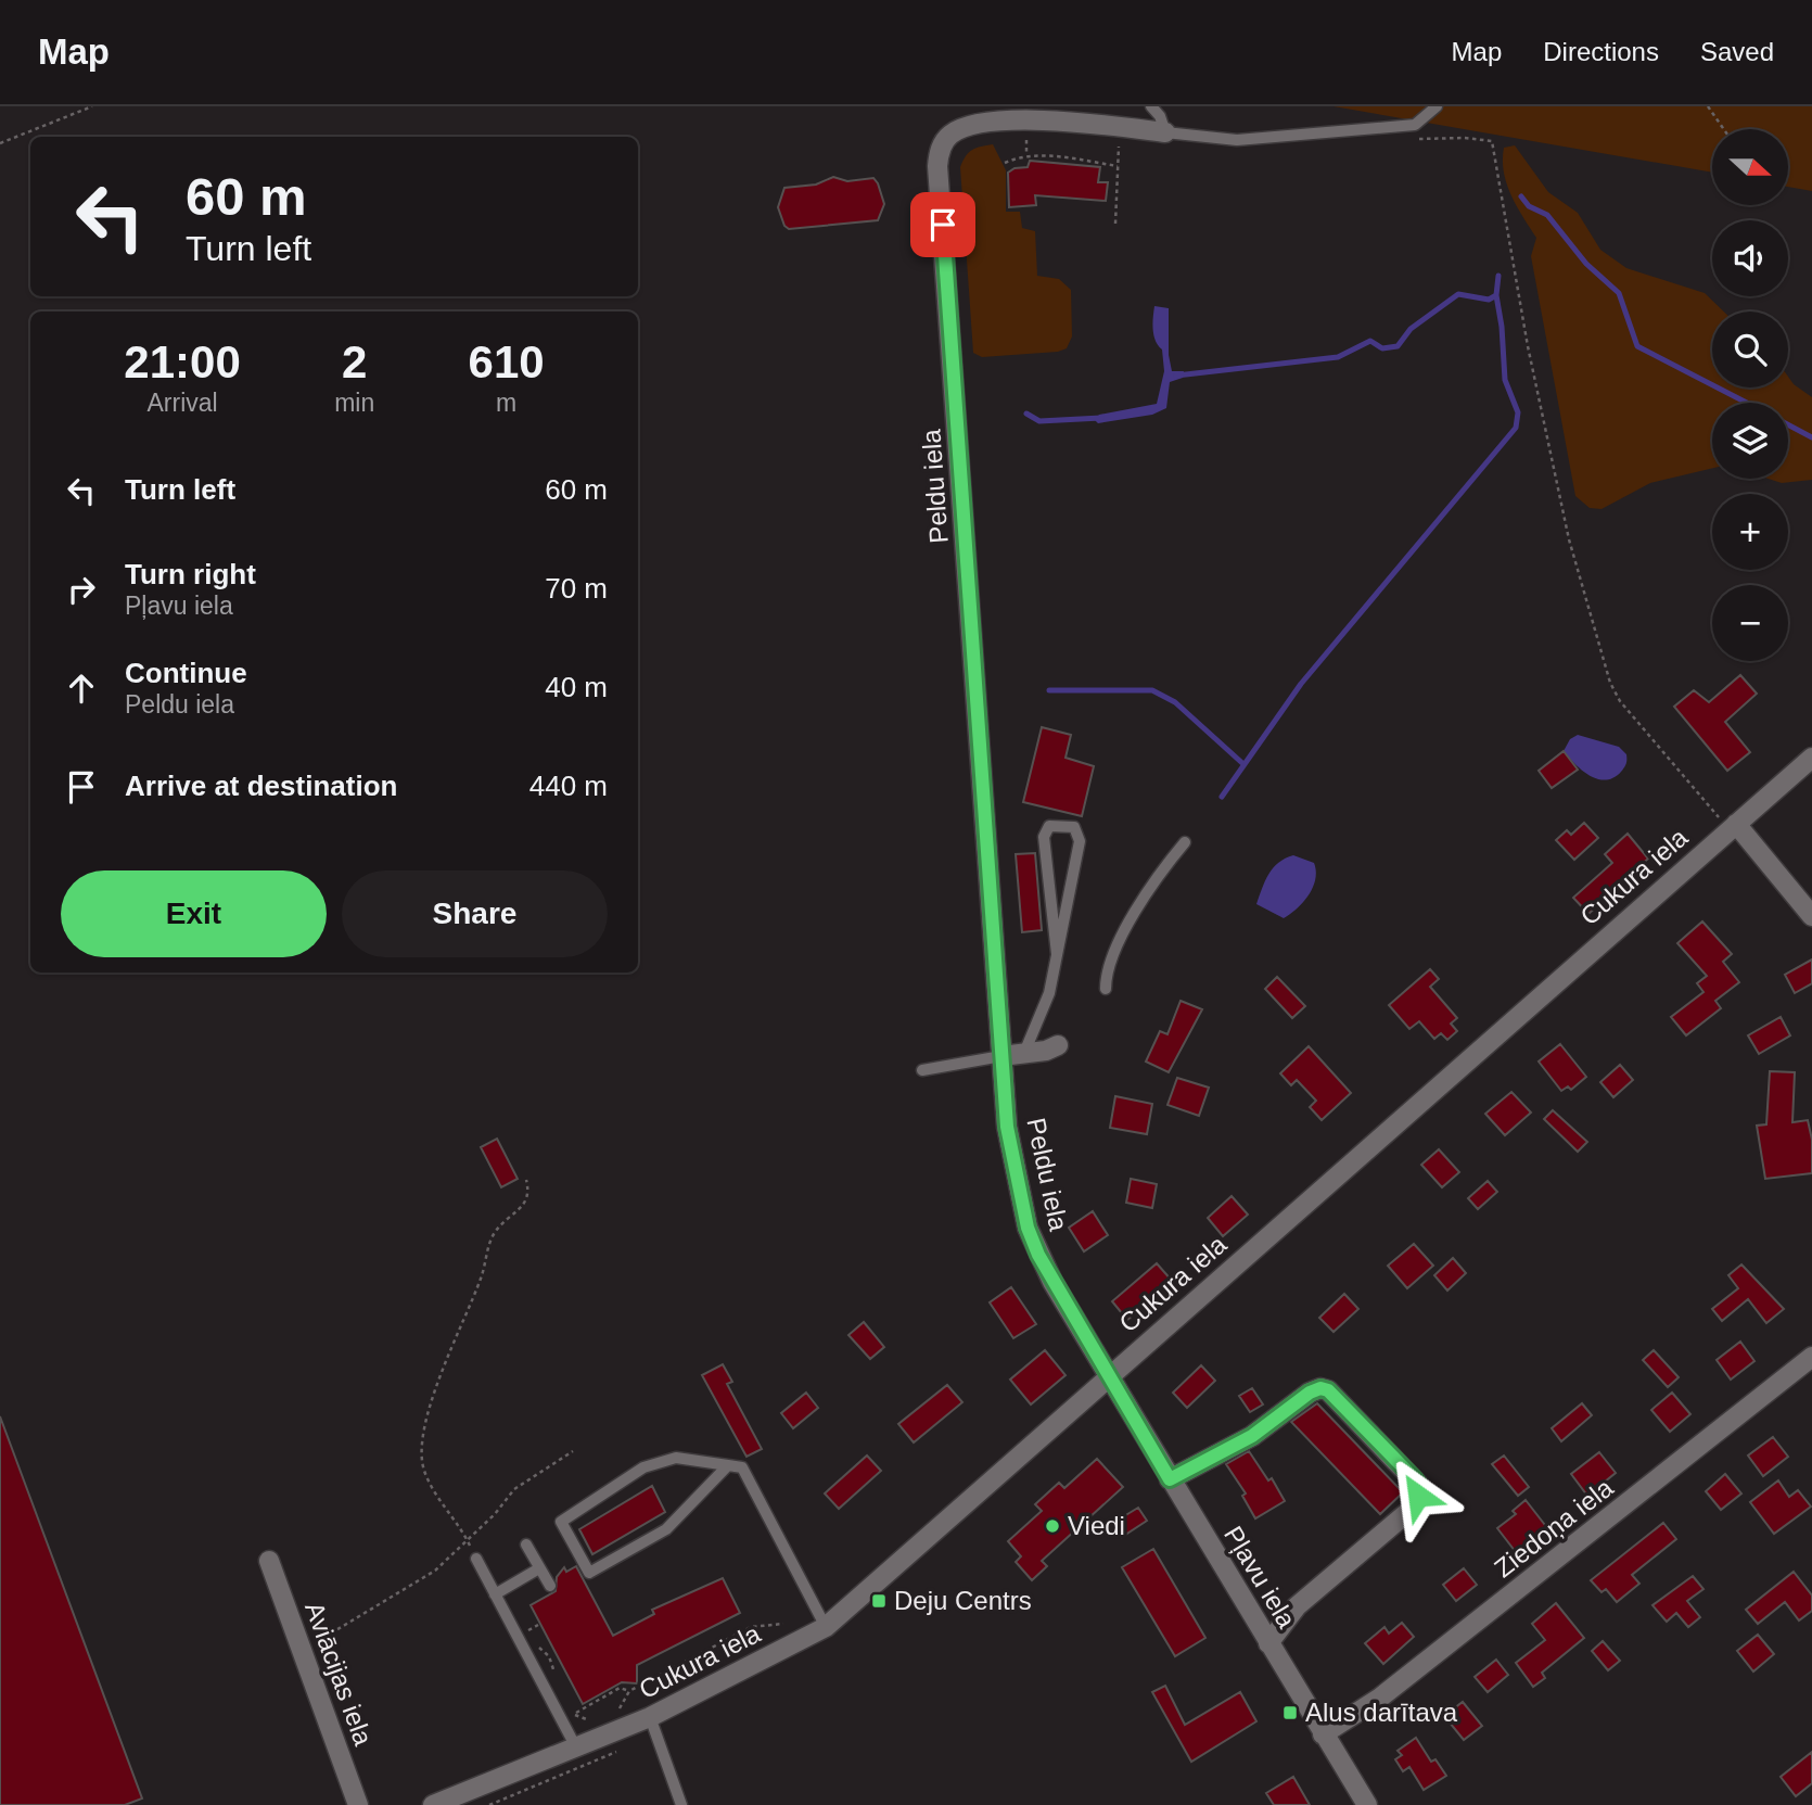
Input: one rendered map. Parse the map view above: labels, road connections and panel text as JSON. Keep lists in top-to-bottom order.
{
  "streets": {
    "street": [
      "Peldu iela",
      "Cukura iela",
      "Ziedoņa iela",
      "Pļavu iela",
      "Aviācijas iela"
    ]
  },
  "crossings": [
    ["Peldu iela", "Cukura iela"],
    ["Peldu iela", "Pļavu iela"],
    ["Cukura iela", "Pļavu iela"],
    ["Ziedoņa iela", "Pļavu iela"]
  ],
  "places": {
    "other": ["Viedi"],
    "transit": ["Deju Centrs", "Alus darītava"]
  },
  "north": "right",
  "page": {
    "header": "Map",
    "nav": ["Map", "Directions", "Saved"],
    "map_buttons": ["+", "−"],
    "turn": ["60 m", "Turn left"],
    "eta": [
      "21:00",
      "Arrival",
      "2",
      "min",
      "610",
      "m"
    ],
    "list": [
      {
        "name": "Turn left",
        "value": "60 m"
      },
      {
        "name": "Turn right",
        "note": "Pļavu iela",
        "value": "70 m"
      },
      {
        "name": "Continue",
        "note": "Peldu iela",
        "value": "40 m"
      },
      {
        "name": "Arrive at destination",
        "value": "440 m"
      }
    ],
    "buttons": ["Exit", "Share"]
  }
}
